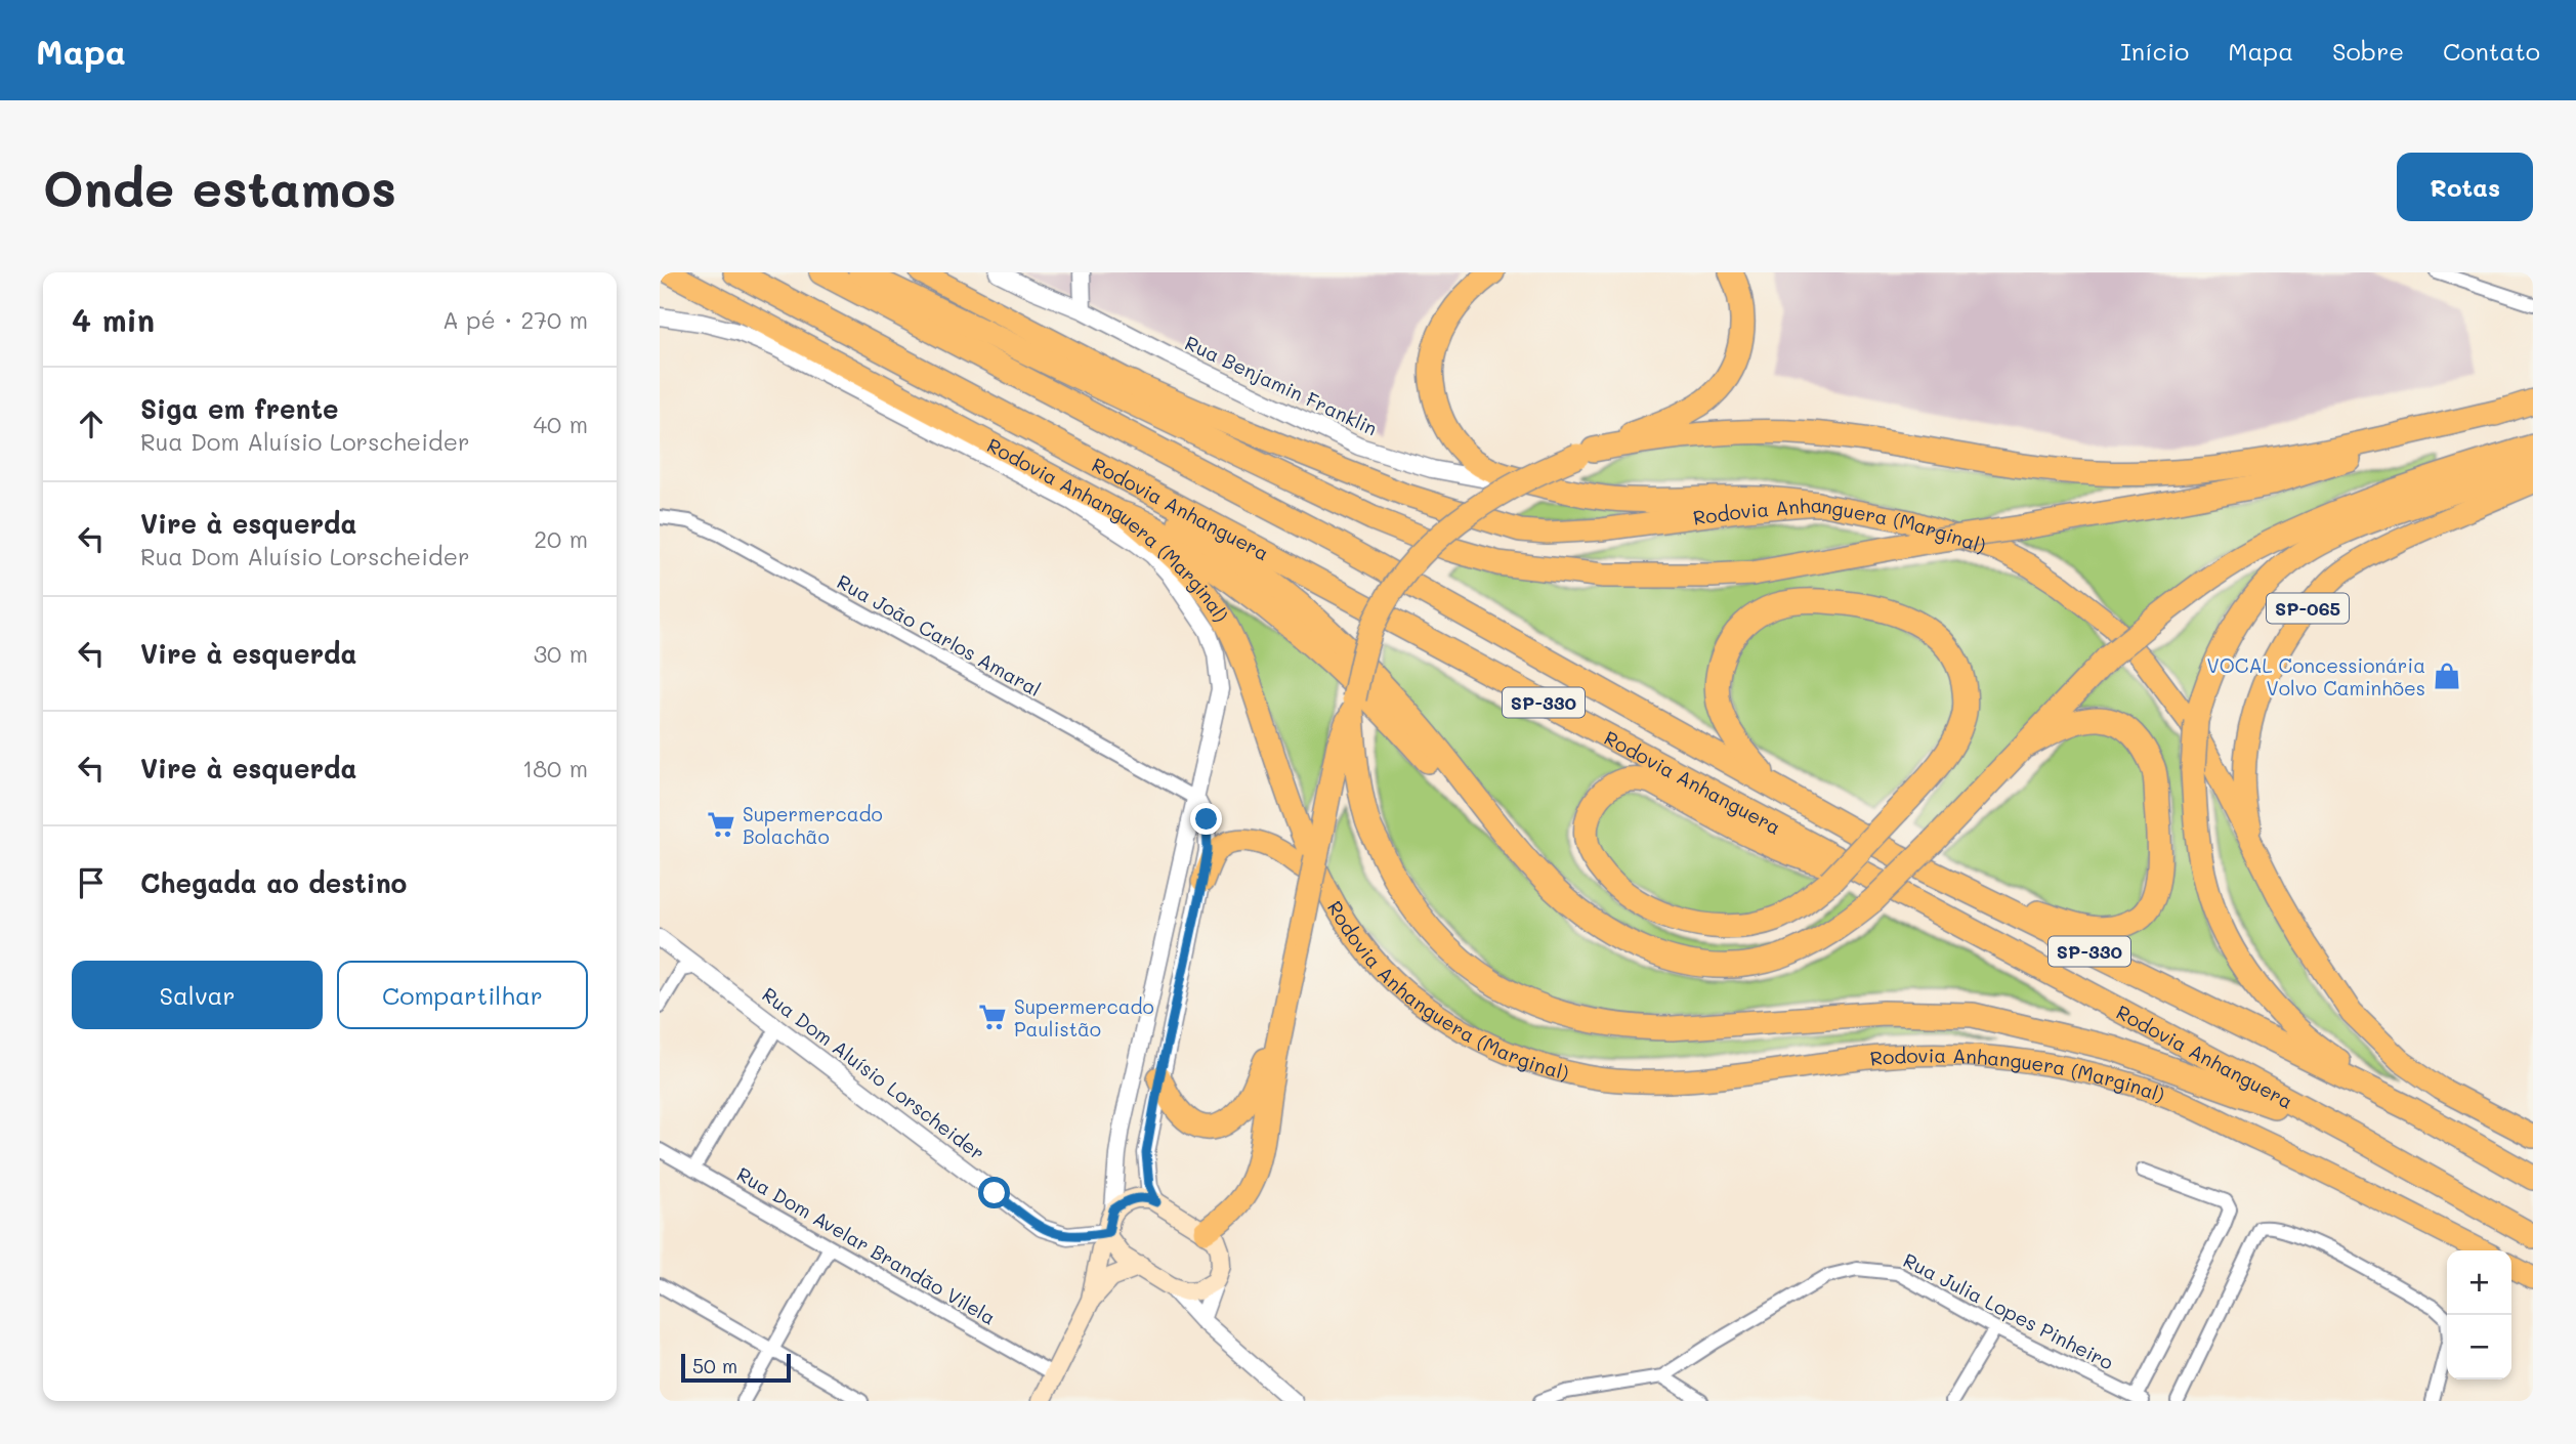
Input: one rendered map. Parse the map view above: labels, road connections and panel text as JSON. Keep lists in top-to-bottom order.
{
  "streets": {
    "highway": [
      "Rodovia Anhanguera",
      "Rodovia Anhanguera (Marginal)",
      "SP-065",
      "SP-330"
    ],
    "street": [
      "Rua Benjamin Franklin",
      "Rua João Carlos Amaral",
      "Rua Dom Aluísio Lorscheider",
      "Rua Dom Avelar Brandão Vilela",
      "Rua Julia Lopes Pinheiro"
    ]
  },
  "crossings": [
    ["Rodovia Anhanguera (Marginal)", "SP-065"]
  ],
  "places": {
    "shop": ["VOCAL Concessionária Volvo Caminhões"],
    "supermarket": ["Supermercado Bolachão", "Supermercado Paulistão"]
  },
  "scale_bar": "50 m",
  "page": {
    "header": "Mapa",
    "nav": [
      "Início",
      "Mapa",
      "Sobre",
      "Contato"
    ],
    "buttons": [
      "Rotas",
      ["Salvar", "Compartilhar"]
    ],
    "title": "Onde estamos",
    "heading": ["4 min", "A pé · 270 m"],
    "list": [
      ["Siga em frente", "Rua Dom Aluísio Lorscheider", "40 m"],
      ["Vire à esquerda", "Rua Dom Aluísio Lorscheider", "20 m"],
      ["Vire à esquerda", "30 m"],
      ["Vire à esquerda", "180 m"],
      "Chegada ao destino"
    ],
    "map_buttons": ["+", "−"],
    "scale": "50 m"
  }
}
